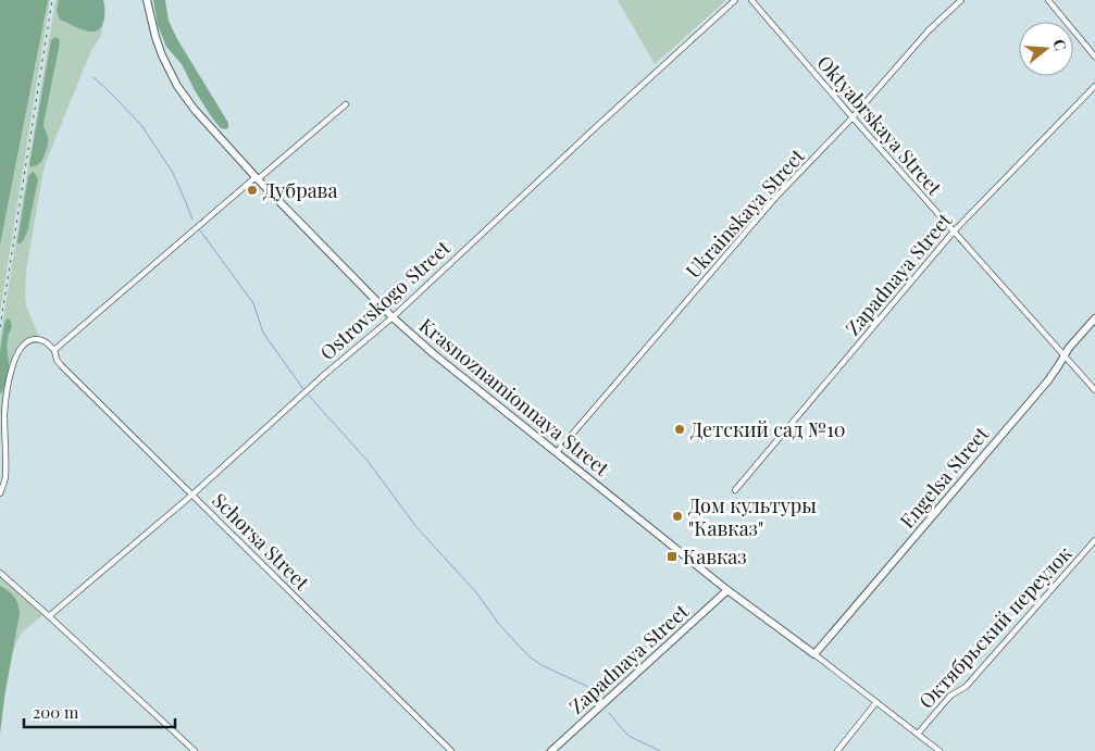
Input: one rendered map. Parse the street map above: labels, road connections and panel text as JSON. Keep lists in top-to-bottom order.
{
  "streets": {
    "main road": ["Zapadnaya Street", "Krasnoznamionnaya Street", "Engelsa Street"],
    "street": [
      "Oktyabrskaya Street",
      "Ukrainskaya Street",
      "Ostrovskogo Street",
      "Schorsa Street",
      "Октябрьский переулок"
    ]
  },
  "crossings": [
    ["Oktyabrskaya Street", "Ukrainskaya Street"],
    ["Oktyabrskaya Street", "Zapadnaya Street"],
    ["Oktyabrskaya Street", "Engelsa Street"],
    ["Ukrainskaya Street", "Krasnoznamionnaya Street"],
    ["Zapadnaya Street", "Krasnoznamionnaya Street"],
    ["Ostrovskogo Street", "Krasnoznamionnaya Street"],
    ["Ostrovskogo Street", "Schorsa Street"],
    ["Krasnoznamionnaya Street", "Engelsa Street"],
    ["Krasnoznamionnaya Street", "Октябрьский переулок"]
  ],
  "places": {
    "other": ["Дубрава", "Детский сад №10", "Дом культуры \"Кавказ\""],
    "transit": ["Кавказ"]
  },
  "scale_bar": "200 m",
  "north": "right"
}
